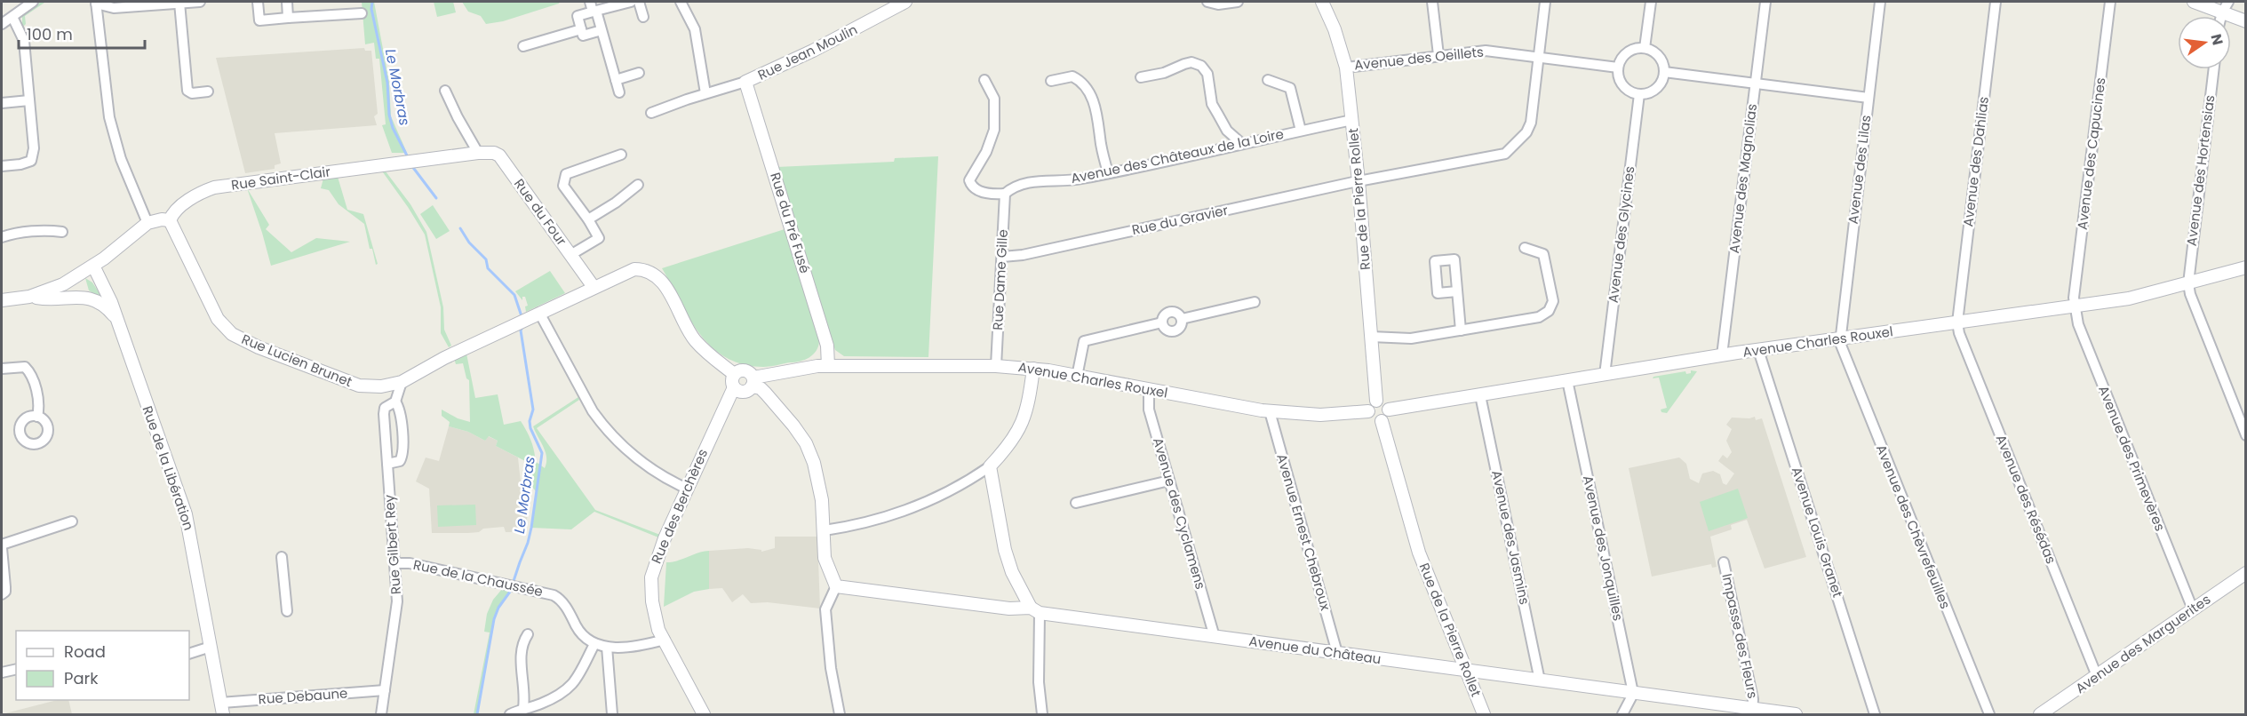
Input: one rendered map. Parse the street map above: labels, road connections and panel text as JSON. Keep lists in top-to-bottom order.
{
  "streets": {
    "street": [
      "Rue Jean Moulin",
      "Avenue des Oeillets",
      "Avenue des Capucines",
      "Avenue des Châteaux de la Loire",
      "Avenue des Dahlias",
      "Avenue des Lilas",
      "Avenue des Hortensias",
      "Rue Saint-Clair",
      "Avenue des Magnolias",
      "Rue de la Pierre Rollet",
      "Rue du Four",
      "Rue du Gravier",
      "Rue du Pré Fusé",
      "Avenue des Glycines",
      "Rue Dame Gille",
      "Avenue Charles Rouxel",
      "Rue Lucien Brunet",
      "Avenue des Primevères",
      "Rue de la Libération",
      "Avenue des Résédas",
      "Rue des Berchères",
      "Avenue des Cyclamens",
      "Avenue des Chèvrefeuilles",
      "Avenue Ernest Chebroux",
      "Avenue Louis Granet",
      "Avenue des Jasmins",
      "Rue Gilbert Rey",
      "Avenue des Jonquilles",
      "Rue de la Chaussée",
      "Impasse des Fleurs",
      "Avenue des Marguerites",
      "Avenue du Château",
      "Rue Debaune"
    ]
  },
  "crossings": [
    ["Rue Jean Moulin", "Rue du Pré Fusé"],
    ["Avenue des Oeillets", "Rue de la Pierre Rollet"],
    ["Avenue des Oeillets", "Rue du Gravier"],
    ["Avenue des Oeillets", "Avenue des Glycines"],
    ["Avenue des Capucines", "Avenue Charles Rouxel"],
    ["Avenue des Capucines", "Avenue des Primevères"],
    ["Avenue des Châteaux de la Loire", "Rue de la Pierre Rollet"],
    ["Avenue des Châteaux de la Loire", "Rue Dame Gille"],
    ["Avenue des Dahlias", "Avenue Charles Rouxel"],
    ["Avenue des Dahlias", "Avenue des Résédas"],
    ["Avenue des Lilas", "Avenue Charles Rouxel"],
    ["Avenue des Lilas", "Avenue des Chèvrefeuilles"],
    ["Avenue des Hortensias", "Avenue Charles Rouxel"],
    ["Rue Saint-Clair", "Rue du Four"],
    ["Rue Saint-Clair", "Rue Lucien Brunet"],
    ["Avenue des Magnolias", "Avenue Charles Rouxel"],
    ["Rue de la Pierre Rollet", "Rue du Gravier"],
    ["Rue de la Pierre Rollet", "Avenue Charles Rouxel"],
    ["Rue de la Pierre Rollet", "Avenue du Château"],
    ["Rue du Four", "Rue Lucien Brunet"],
    ["Rue du Gravier", "Rue Dame Gille"],
    ["Rue du Pré Fusé", "Avenue Charles Rouxel"],
    ["Avenue des Glycines", "Avenue Charles Rouxel"],
    ["Rue Dame Gille", "Avenue Charles Rouxel"],
    ["Avenue Charles Rouxel", "Avenue des Primevères"],
    ["Avenue Charles Rouxel", "Avenue des Résédas"],
    ["Avenue Charles Rouxel", "Avenue des Cyclamens"],
    ["Avenue Charles Rouxel", "Avenue des Chèvrefeuilles"],
    ["Avenue Charles Rouxel", "Avenue Ernest Chebroux"],
    ["Avenue Charles Rouxel", "Avenue Louis Granet"],
    ["Avenue Charles Rouxel", "Avenue des Jasmins"],
    ["Avenue Charles Rouxel", "Avenue des Jonquilles"],
    ["Rue Lucien Brunet", "Rue des Berchères"],
    ["Rue Lucien Brunet", "Rue Gilbert Rey"],
    ["Avenue des Primevères", "Avenue des Marguerites"],
    ["Rue de la Libération", "Rue Debaune"],
    ["Avenue des Résédas", "Avenue des Marguerites"],
    ["Avenue des Cyclamens", "Avenue du Château"],
    ["Avenue Ernest Chebroux", "Avenue du Château"],
    ["Avenue des Jasmins", "Avenue du Château"],
    ["Rue Gilbert Rey", "Rue de la Chaussée"],
    ["Rue Gilbert Rey", "Rue Debaune"],
    ["Avenue des Jonquilles", "Avenue du Château"],
    ["Impasse des Fleurs", "Avenue du Château"]
  ],
  "water": ["Le Morbras"],
  "legend": ["Road", "Park"],
  "scale_bar": "100 m",
  "north": "right"
}
